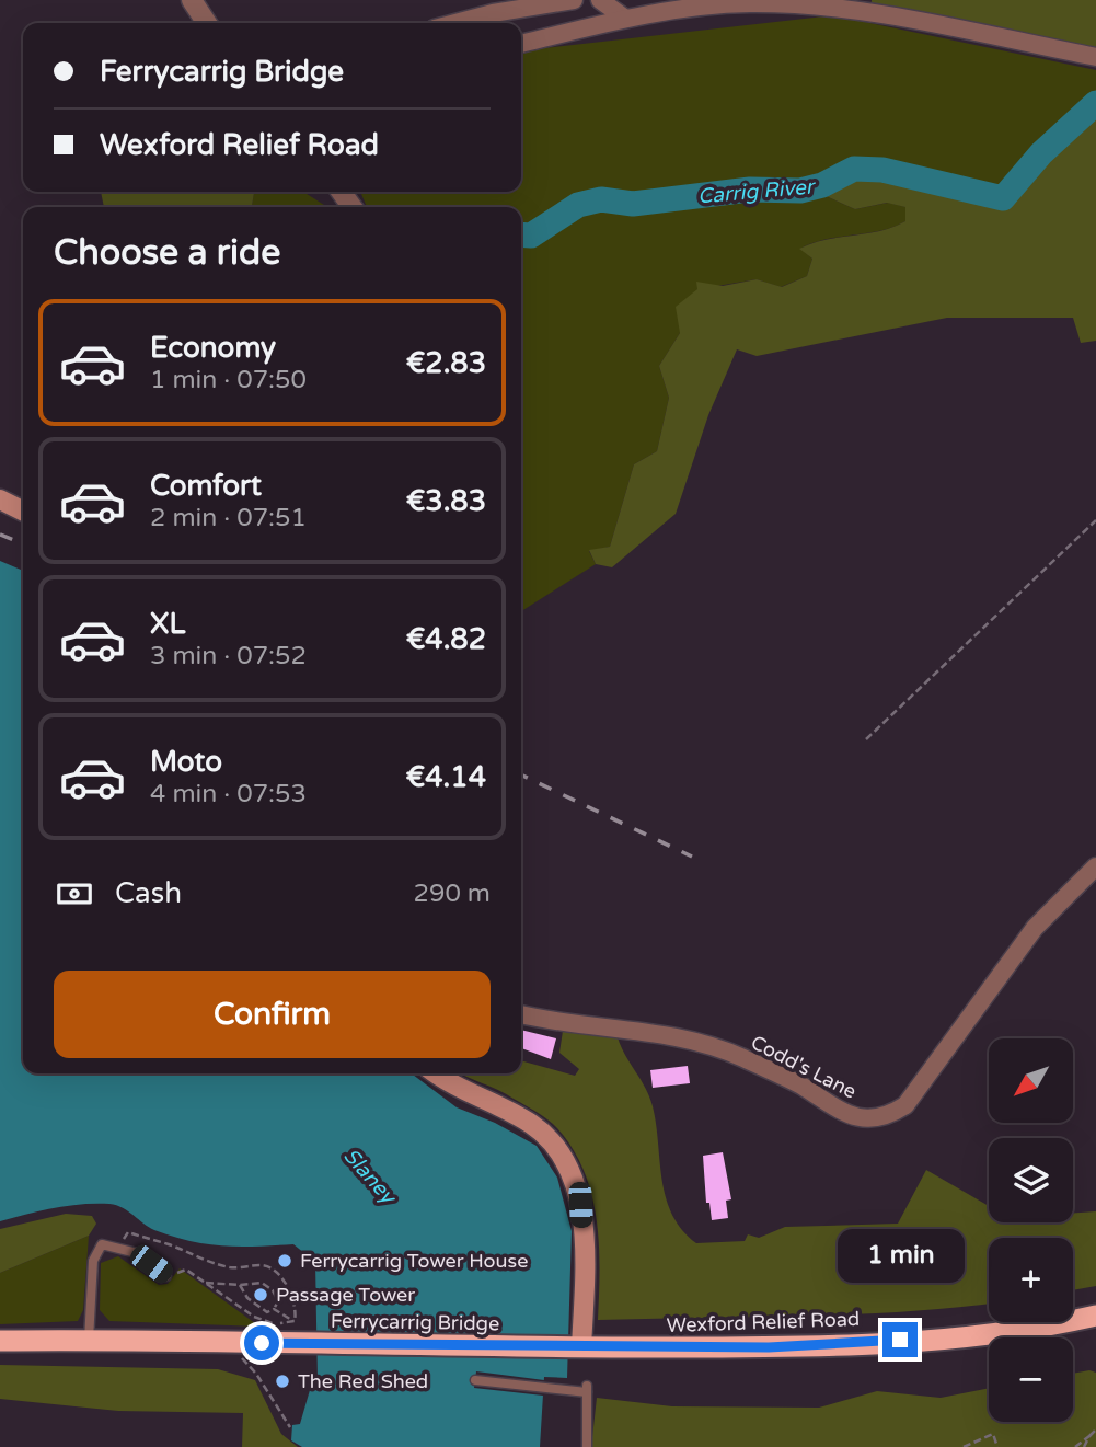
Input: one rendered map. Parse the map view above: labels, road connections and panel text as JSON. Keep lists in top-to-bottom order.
{
  "streets": {
    "highway": ["Ferrycarrig Bridge", "Wexford Relief Road"],
    "street": ["Codd's Lane"]
  },
  "crossings": [
    ["Ferrycarrig Bridge", "Wexford Relief Road"]
  ],
  "water": ["Carrig River", "Slaney"],
  "places": ["Ferrycarrig Tower House", "Passage Tower", "The Red Shed"],
  "north": "bottom left",
  "page": {
    "banner": ["Ferrycarrig Bridge", "Wexford Relief Road"],
    "heading": "Choose a ride",
    "list": [
      {
        "name": "Economy",
        "note": "1 min · 07:50",
        "value": "€2.83"
      },
      {
        "name": "Comfort",
        "note": "2 min · 07:51",
        "value": "€3.83"
      },
      {
        "name": "XL",
        "note": "3 min · 07:52",
        "value": "€4.82"
      },
      {
        "name": "Moto",
        "note": "4 min · 07:53",
        "value": "€4.14"
      }
    ],
    "pay": ["Cash", "290 m"],
    "buttons": "Confirm",
    "map_buttons": ["+", "−"],
    "bubble": "1 min"
  }
}
